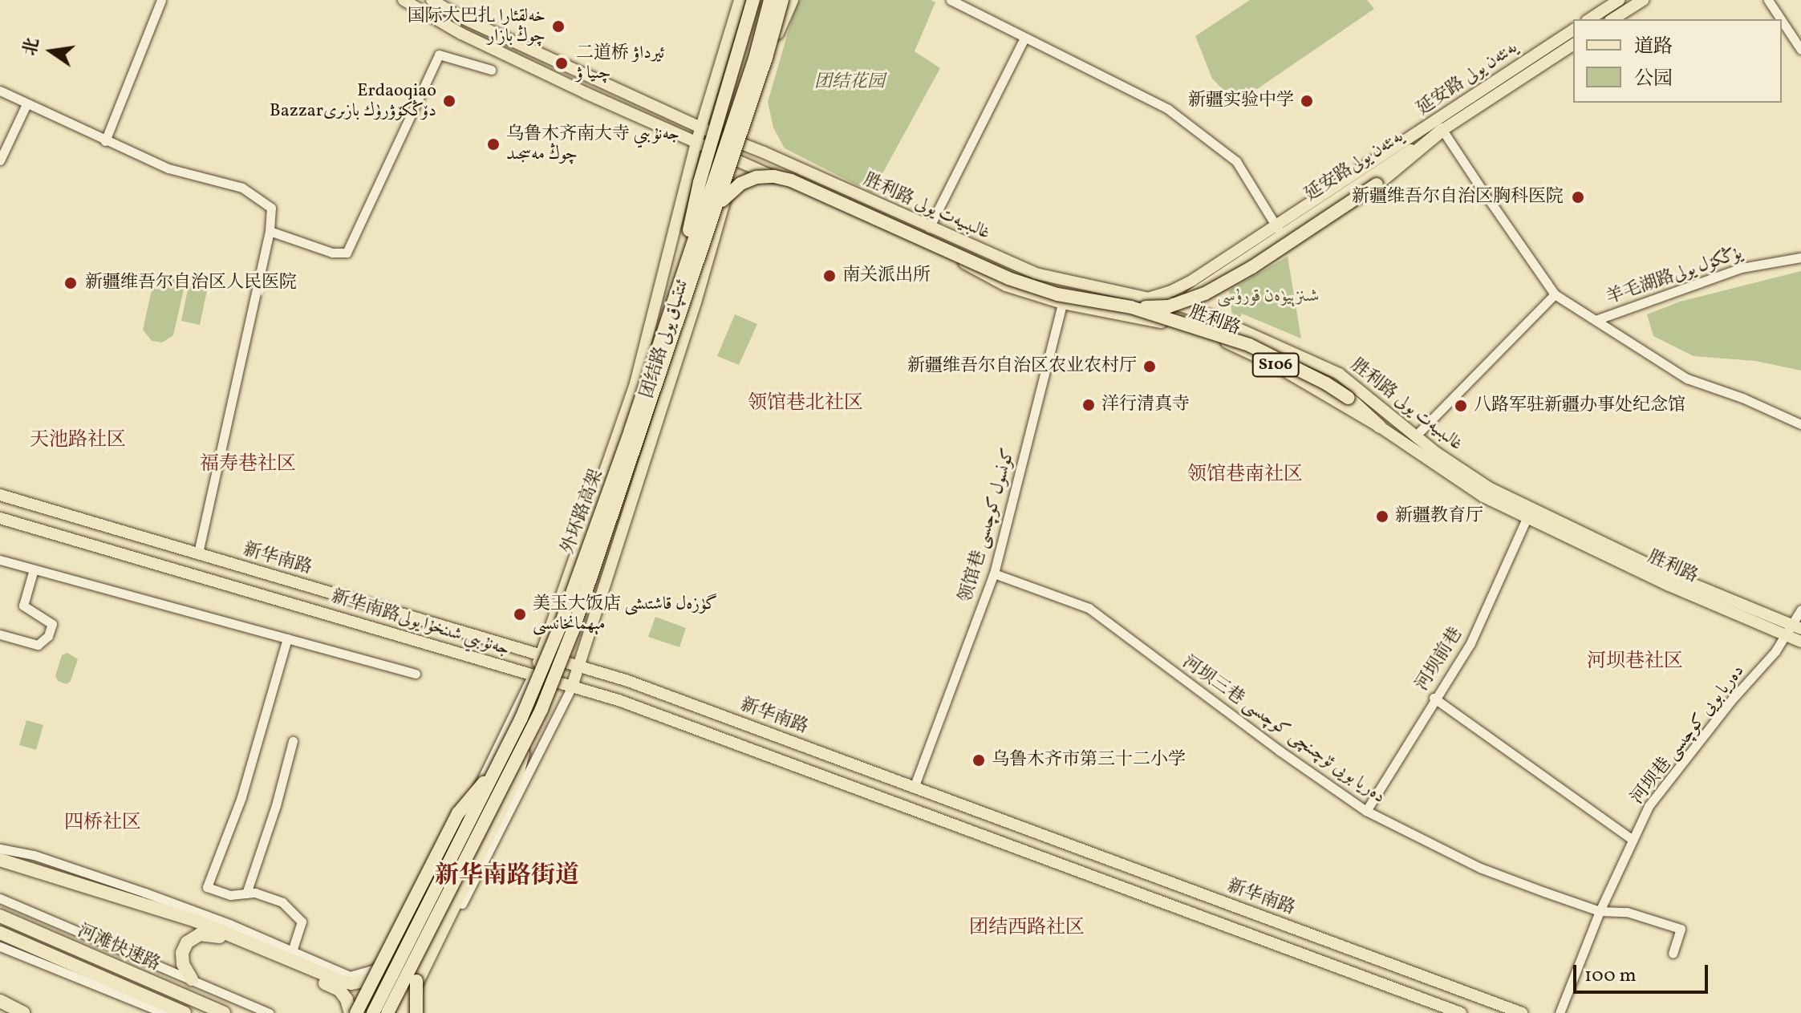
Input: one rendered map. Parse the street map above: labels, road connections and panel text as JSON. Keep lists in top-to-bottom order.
{
  "streets": {
    "highway": ["外环路高架", "河滩快速路"],
    "main road": [
      "延安路 يەنئەن يولى",
      "延安路يەنئەن يولى",
      "胜利路 غالىبىيەت يولى",
      "胜利路",
      "团结路 ئىتتىپاق يولى",
      "S106",
      "新华南路",
      "新华南路جەنۇبىي شىنخۇا يولى"
    ],
    "street": [
      "羊毛湖路يۇڭكۆل يولى",
      "领馆巷 كونسول كوچىسى",
      "河坝前巷",
      "河坝三巷 دەريا بويى ئۈچىنچى كوچىسى",
      "河坝巷 دەريا بويى كوچىسى"
    ]
  },
  "crossings": [
    ["延安路 يەنئەن يولى", "延安路يەنئەن يولى"],
    ["延安路 يەنئەن يولى", "胜利路 غالىبىيەت يولى"],
    ["延安路يەنئەن يولى", "胜利路 غالىبىيەت يولى"],
    ["延安路يەنئەن يولى", "胜利路"],
    ["胜利路 غالىبىيەت يولى", "胜利路"],
    ["胜利路 غالىبىيەت يولى", "团结路 ئىتتىپاق يولى"],
    ["胜利路 غالىبىيەت يولى", "河坝巷 دەريا بويى كوچىسى"],
    ["胜利路", "团结路 ئىتتىپاق يولى"],
    ["胜利路", "领馆巷 كونسول كوچىسى"],
    ["胜利路", "河坝前巷"],
    ["胜利路", "河坝巷 دەريا بويى كوچىسى"],
    ["团结路 ئىتتىپاق يولى", "外环路高架"],
    ["团结路 ئىتتىپاق يولى", "新华南路"],
    ["团结路 ئىتتىپاق يولى", "新华南路جەنۇبىي شىنخۇا يولى"],
    ["领馆巷 كونسول كوچىسى", "新华南路"],
    ["领馆巷 كونسول كوچىسى", "河坝三巷 دەريا بويى ئۈچىنچى كوچىسى"],
    ["河坝前巷", "河坝三巷 دەريا بويى ئۈچىنچى كوچىسى"],
    ["河坝三巷 دەريا بويى ئۈچىنچى كوچىسى", "河坝巷 دەريا بويى كوچىسى"]
  ],
  "districts": [
    "领馆巷北社区",
    "天池路社区",
    "福寿巷社区",
    "领馆巷南社区",
    "河坝巷社区",
    "四桥社区",
    "新华南路街道",
    "团结西路社区"
  ],
  "parks": ["团结花园", "شىنزېيۈەن قورۇسى"],
  "places": [
    "国际大巴扎 خەلقئارا چوڭ بازار",
    "二道桥 ئيرداۋ چىيا ۋ",
    "Erdaoqiao Bazzarدۆڭكۆۋرۈك بازىرى",
    "新疆实验中学",
    "乌鲁木齐南大寺 جەنۇبىي چوڭ مەسجىد",
    "新疆维吾尔自治区胸科医院",
    "南关派出所",
    "新疆维吾尔自治区人民医院",
    "新疆维吾尔自治区农业农村厅",
    "洋行清真寺",
    "八路军驻新疆办事处纪念馆",
    "新疆教育厅",
    "美玉大饭店 گۈزەل قاشتىشى مېھمانخانىسى",
    "乌鲁木齐市第三十二小学"
  ],
  "legend": ["道路", "公园"],
  "scale_bar": "100 m",
  "north": "left"
}
